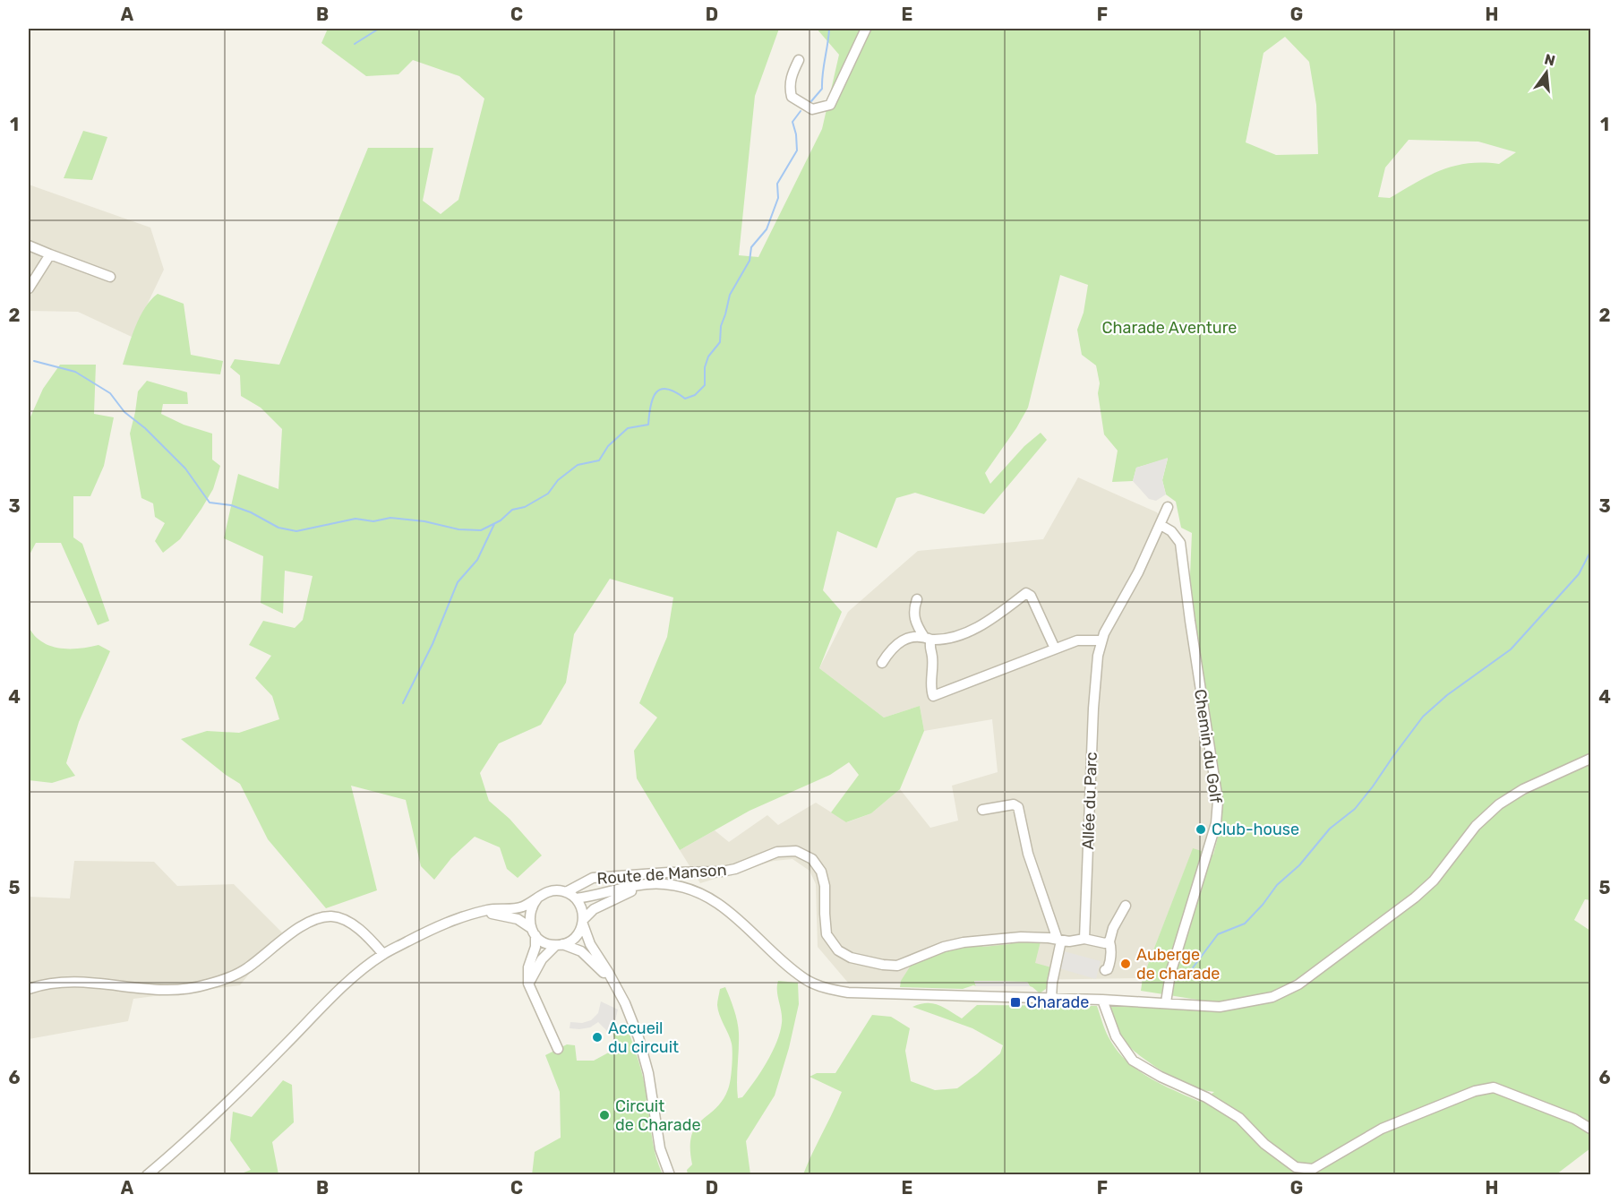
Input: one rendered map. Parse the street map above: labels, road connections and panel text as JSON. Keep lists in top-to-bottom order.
{
  "streets": {
    "street": ["Chemin du Golf", "Allée du Parc", "Route de Manson"]
  },
  "parks": ["Charade Aventure"],
  "places": {
    "other": [
      "Club-house",
      "Auberge de charade",
      "Accueil du circuit",
      "Circuit de Charade"
    ],
    "transit": ["Charade"]
  },
  "north": "top",
  "grid": {
    "columns": [
      "A",
      "B",
      "C",
      "D",
      "E",
      "F",
      "G",
      "H"
    ],
    "rows": [
      "1",
      "2",
      "3",
      "4",
      "5",
      "6"
    ]
  }
}
